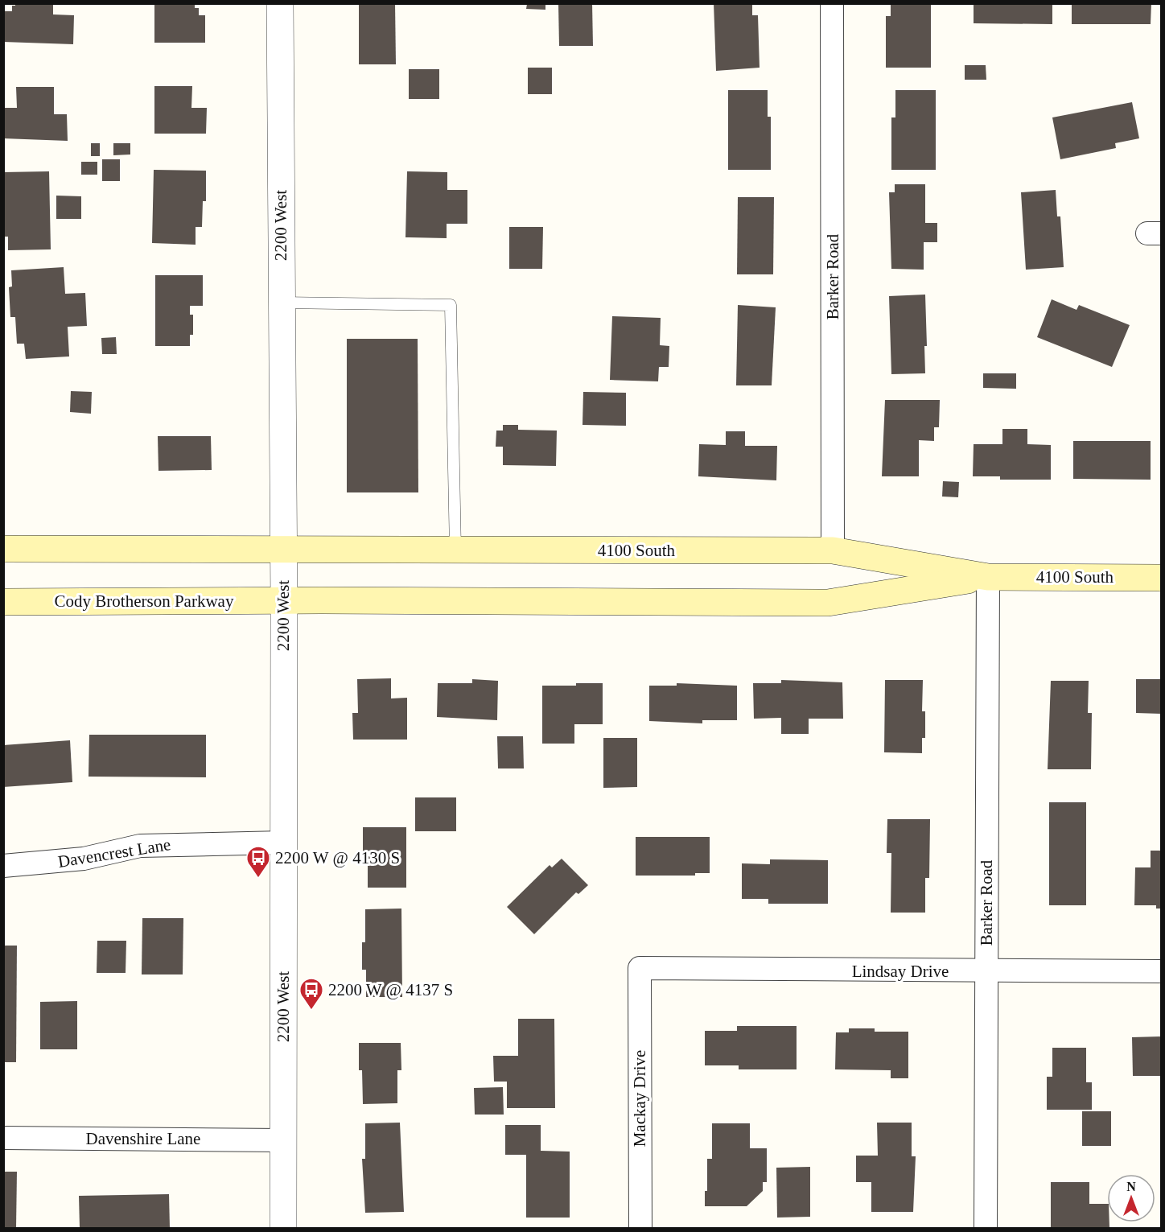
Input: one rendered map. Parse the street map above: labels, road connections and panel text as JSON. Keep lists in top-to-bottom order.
{
  "streets": {
    "main road": ["4100 South", "Cody Brotherson Parkway"],
    "street": [
      "2200 West",
      "Barker Road",
      "Davencrest Lane",
      "Lindsay Drive",
      "Mackay Drive",
      "Davenshire Lane"
    ]
  },
  "crossings": [
    ["2200 West", "4100 South"],
    ["2200 West", "Cody Brotherson Parkway"],
    ["2200 West", "Davencrest Lane"],
    ["2200 West", "Davenshire Lane"],
    ["Barker Road", "4100 South"],
    ["Barker Road", "Lindsay Drive"],
    ["4100 South", "Cody Brotherson Parkway"],
    ["Lindsay Drive", "Mackay Drive"]
  ],
  "places": {
    "bus stop": ["2200 W @ 4130 S", "2200 W @ 4137 S"]
  },
  "north": "top"
}
